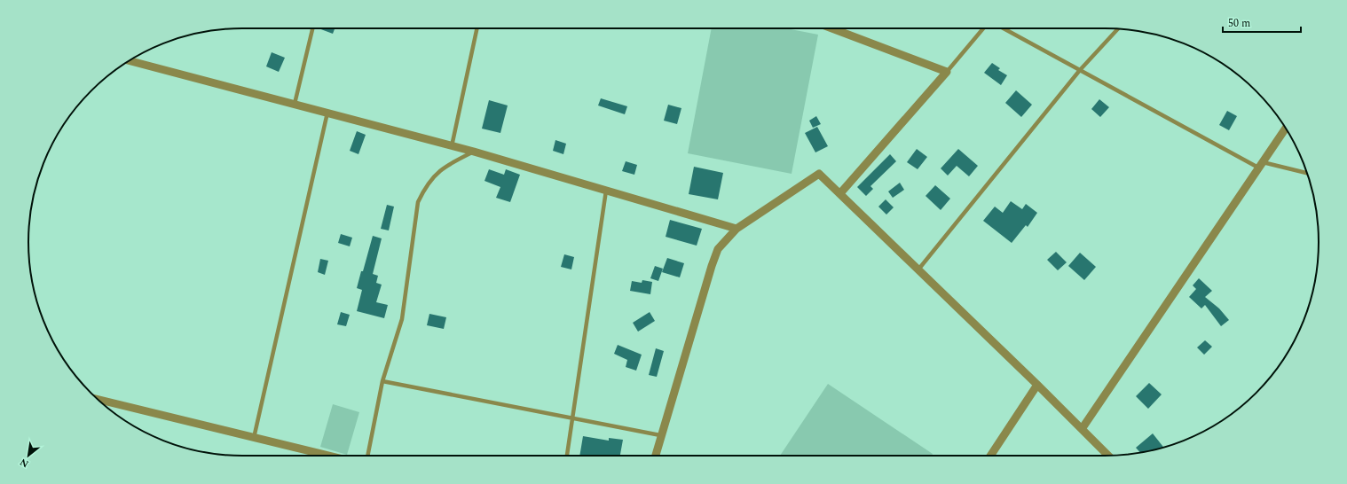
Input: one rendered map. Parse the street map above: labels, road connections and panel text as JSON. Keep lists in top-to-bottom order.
{
  "scale_bar": "50 m",
  "north": "bottom left"
}
